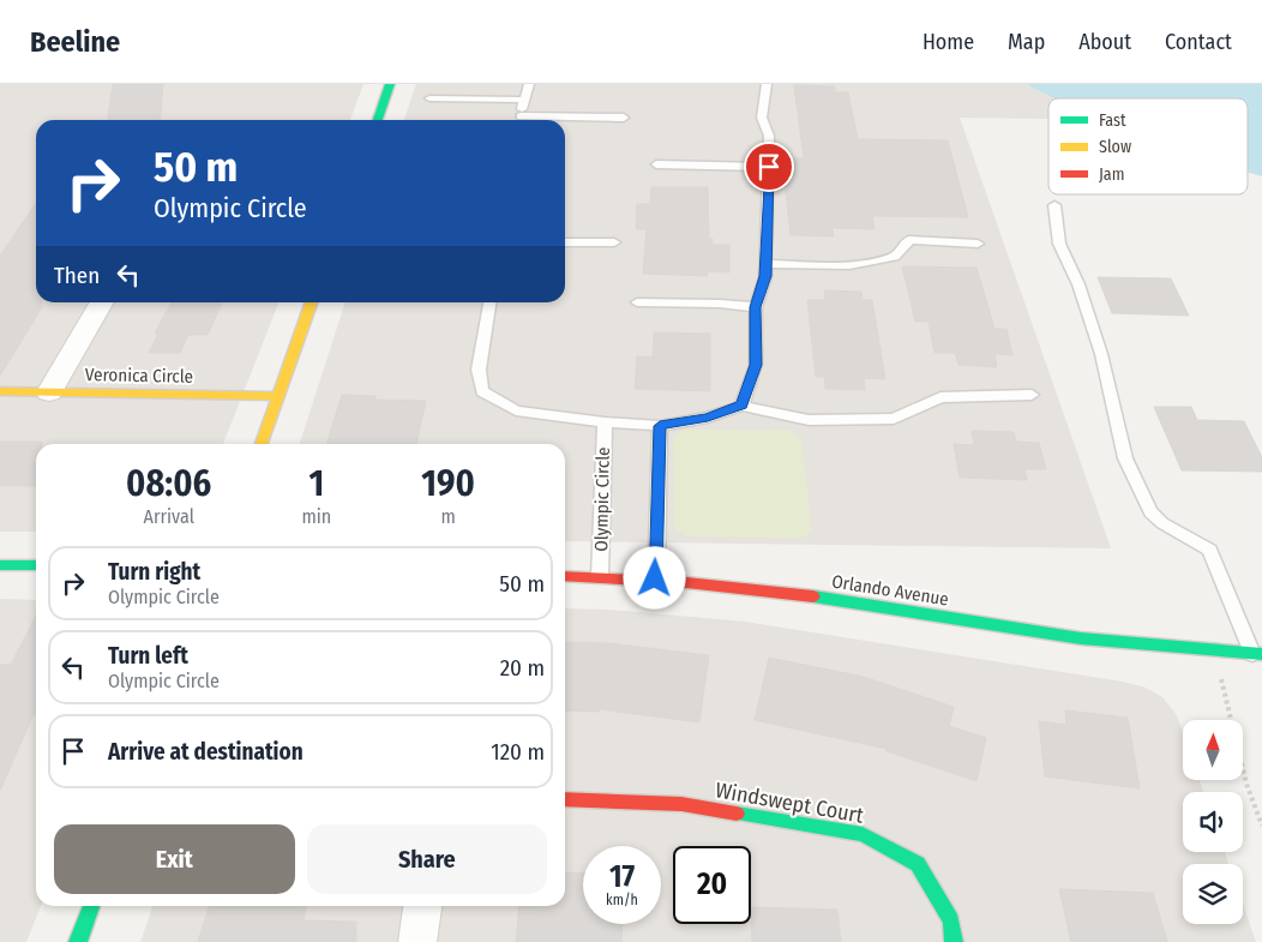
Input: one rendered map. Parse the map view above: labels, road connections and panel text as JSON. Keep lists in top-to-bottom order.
{
  "streets": {
    "street": ["Veronica Circle", "Orlando Avenue", "Windswept Court"],
    "lane": ["Olympic Circle"]
  },
  "crossings": [
    ["Olympic Circle", "Orlando Avenue"]
  ],
  "legend": ["Fast", "Slow", "Jam"],
  "north": "top",
  "page": {
    "header": "Beeline",
    "nav": [
      "Home",
      "Map",
      "About",
      "Contact"
    ],
    "turn": ["50 m", "Olympic Circle"],
    "then": "Then",
    "eta": [
      "08:06",
      "Arrival",
      "1",
      "min",
      "190",
      "m"
    ],
    "list": [
      {
        "name": "Turn right",
        "note": "Olympic Circle",
        "value": "50 m"
      },
      {
        "name": "Turn left",
        "note": "Olympic Circle",
        "value": "20 m"
      },
      {
        "name": "Arrive at destination",
        "value": "120 m"
      }
    ],
    "buttons": ["Exit", "Share"],
    "speed": "17 km/h",
    "limit": "20"
  }
}
